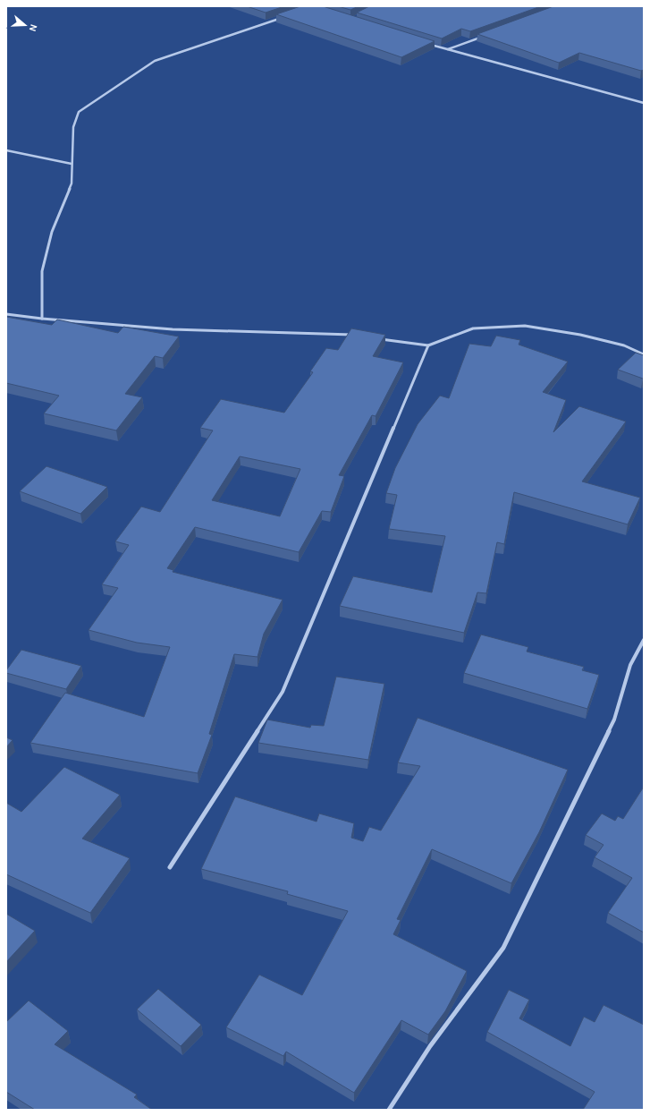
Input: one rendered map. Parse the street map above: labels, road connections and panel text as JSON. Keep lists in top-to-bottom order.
{
  "north": "right"
}
